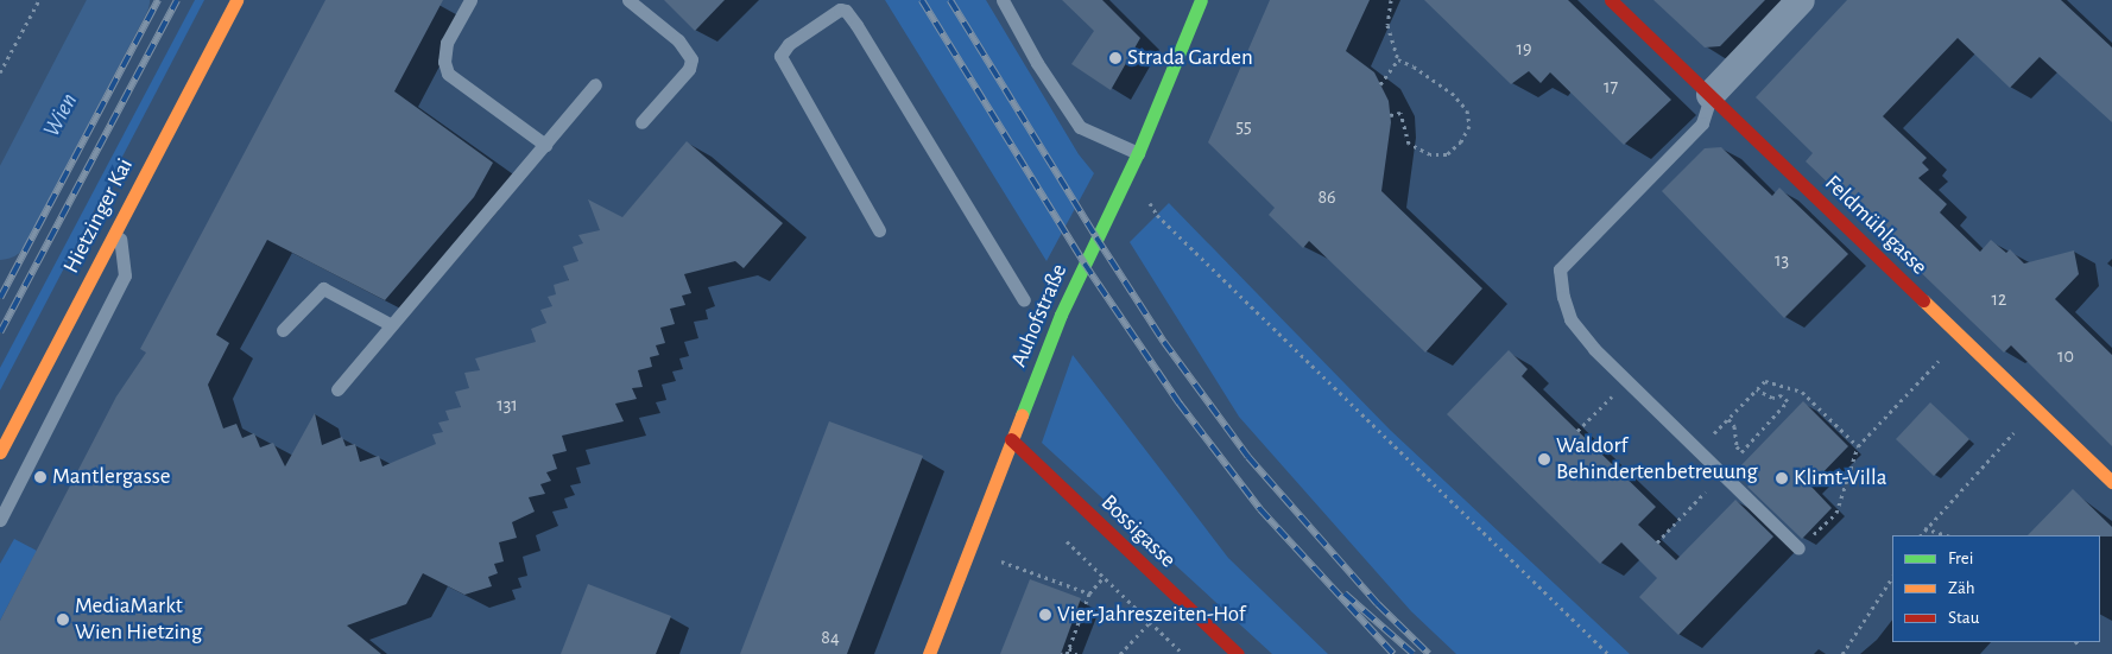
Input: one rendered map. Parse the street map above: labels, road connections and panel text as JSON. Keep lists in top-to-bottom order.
{
  "streets": {
    "street": [
      "Hietzinger Kai",
      "Feldmühlgasse",
      "Auhofstraße",
      "Bossigasse"
    ]
  },
  "crossings": [
    ["Auhofstraße", "Bossigasse"]
  ],
  "water": ["Wien"],
  "places": [
    "Strada Garden",
    "Waldorf Behindertenbetreuung",
    "Mantlergasse",
    "Klimt-Villa",
    "Vier-Jahreszeiten-Hof",
    "MediaMarkt Wien Hietzing"
  ],
  "house_numbers": [
    "19",
    "17",
    "55",
    "86",
    "13",
    "12",
    "10",
    "131",
    "84"
  ],
  "legend": ["Frei", "Zäh", "Stau"]
}
